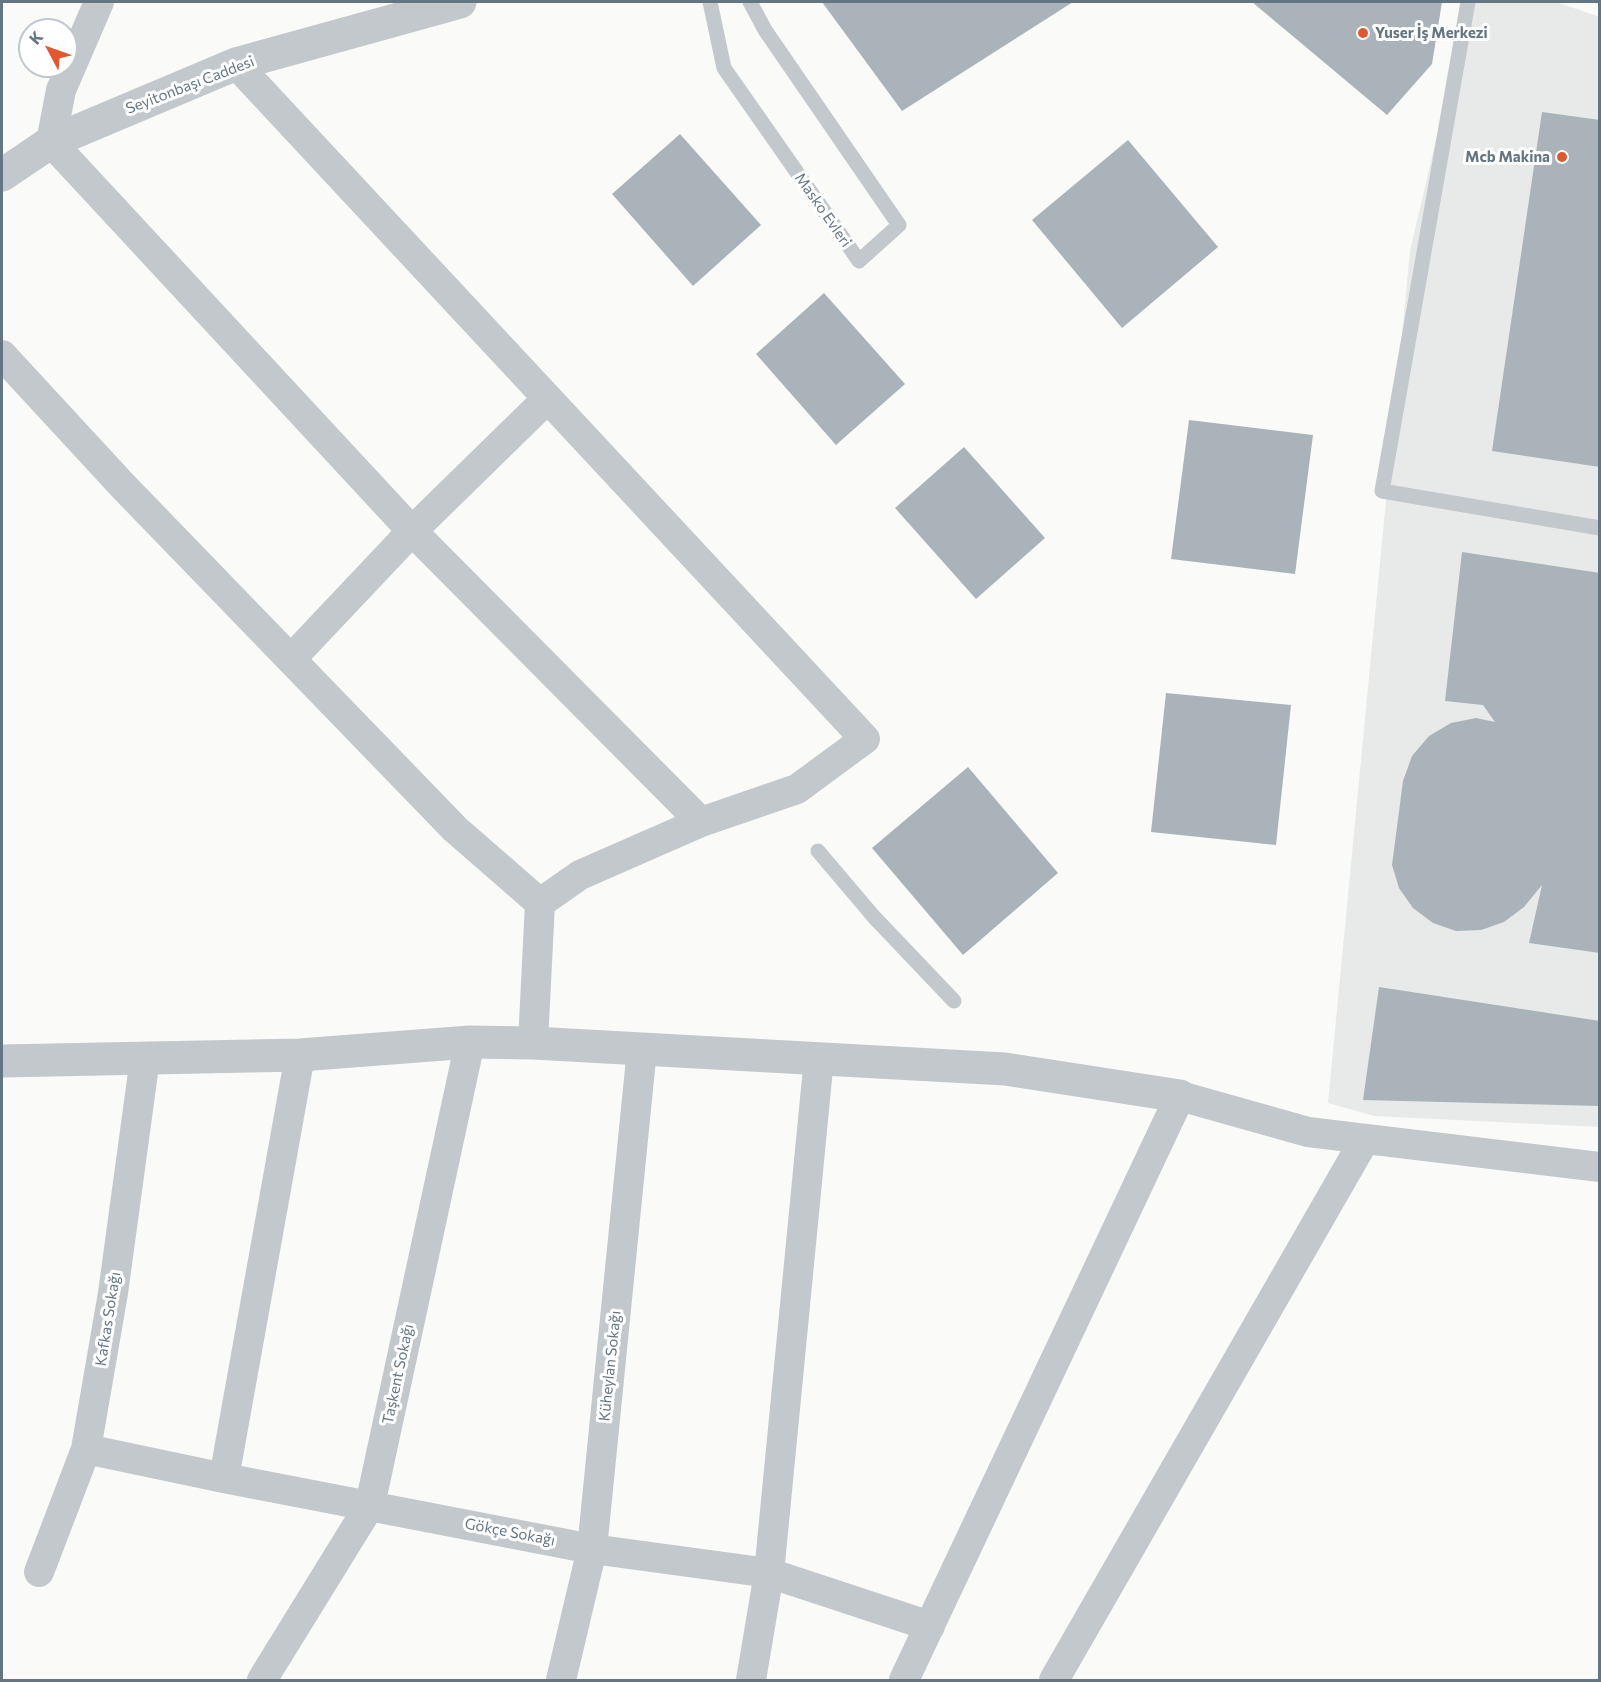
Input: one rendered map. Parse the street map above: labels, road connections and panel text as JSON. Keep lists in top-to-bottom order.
{
  "streets": {
    "street": [
      "Seyitonbaşı Caddesi",
      "Kafkas Sokağı",
      "Küheylan Sokağı",
      "Taşkent Sokağı",
      "Gökçe Sokağı"
    ],
    "lane": ["Masko Evleri"]
  },
  "crossings": [
    ["Kafkas Sokağı", "Gökçe Sokağı"],
    ["Küheylan Sokağı", "Gökçe Sokağı"],
    ["Taşkent Sokağı", "Gökçe Sokağı"]
  ],
  "places": ["Yuser İş Merkezi", "Mcb Makina"],
  "north": "top left"
}
